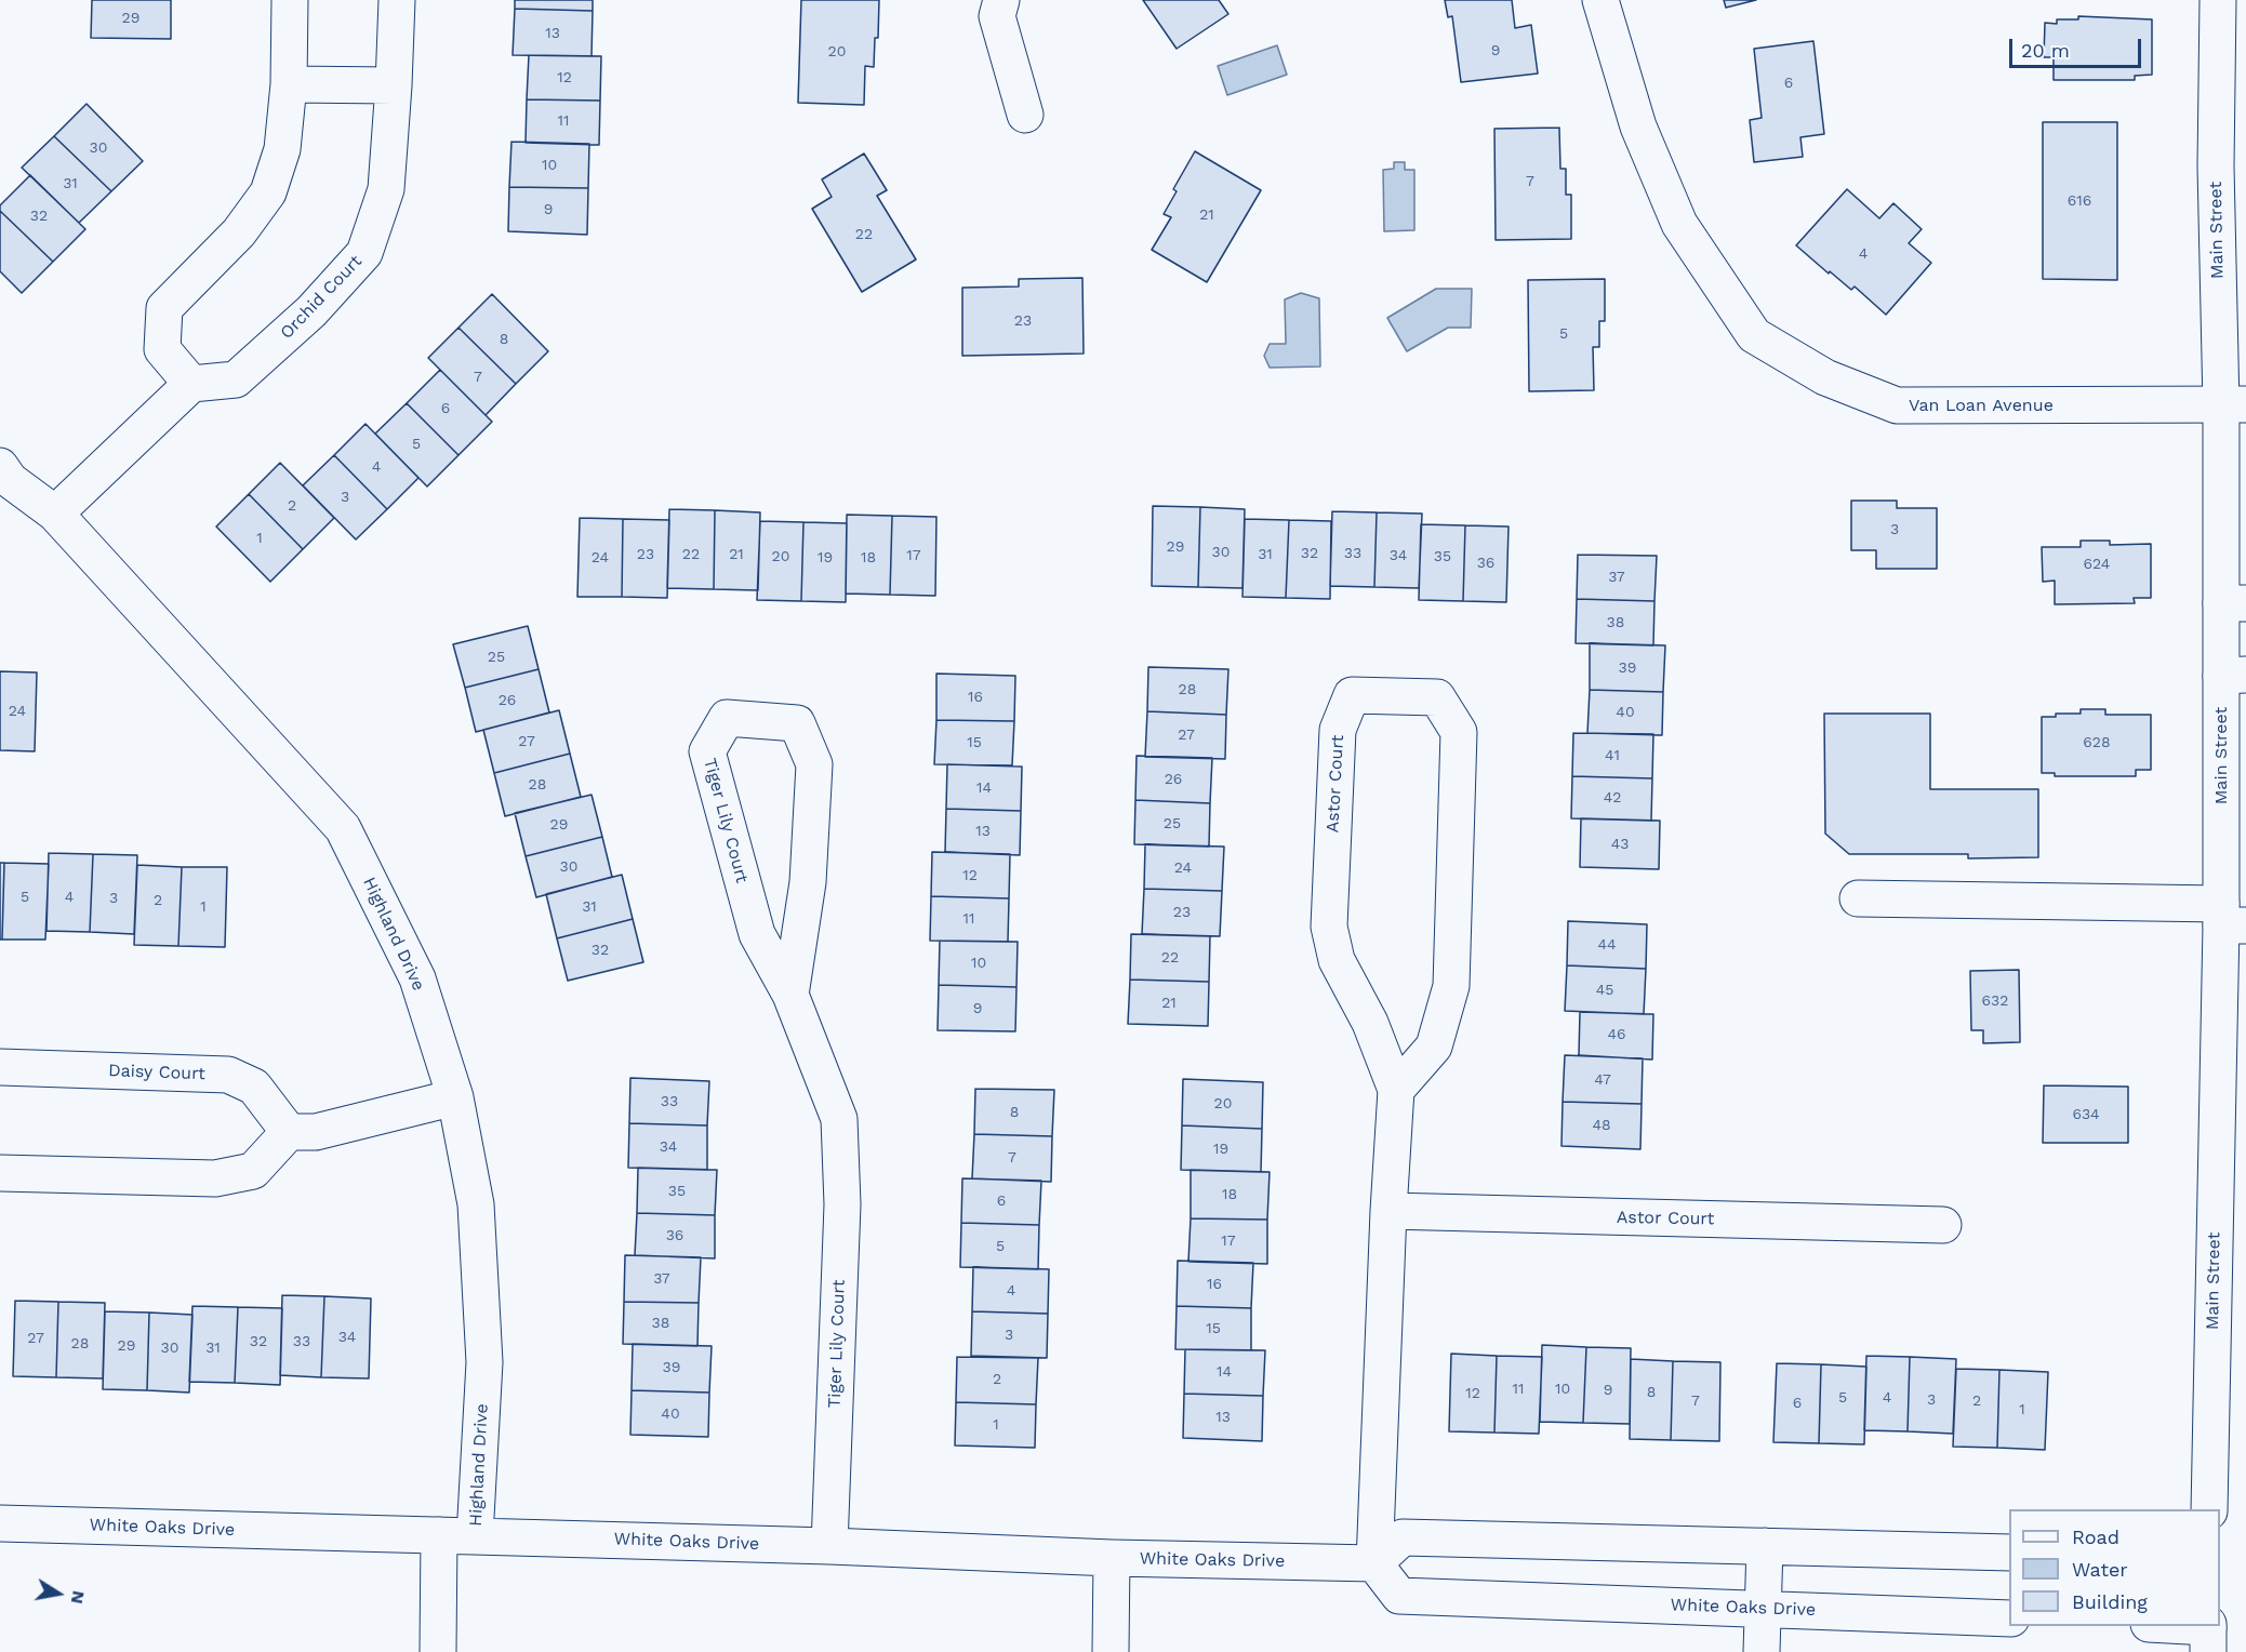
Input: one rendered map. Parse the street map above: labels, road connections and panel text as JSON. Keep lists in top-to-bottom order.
{
  "streets": {
    "street": [
      "Main Street",
      "Orchid Court",
      "Van Loan Avenue",
      "Astor Court",
      "Tiger Lily Court",
      "Highland Drive",
      "Daisy Court",
      "White Oaks Drive"
    ]
  },
  "crossings": [
    ["Main Street", "Van Loan Avenue"],
    ["Astor Court", "White Oaks Drive"],
    ["Tiger Lily Court", "White Oaks Drive"],
    ["Highland Drive", "White Oaks Drive"]
  ],
  "house_numbers": [
    "29",
    "13",
    "9",
    "20",
    "12",
    "6",
    "11",
    "30",
    "10",
    "7",
    "31",
    "616",
    "9",
    "21",
    "32",
    "22",
    "4",
    "23",
    "5",
    "8",
    "7",
    "6",
    "5",
    "4",
    "3",
    "2",
    "3",
    "1",
    "29",
    "30",
    "32",
    "33",
    "23",
    "22",
    "21",
    "31",
    "17",
    "34",
    "20",
    "35",
    "24",
    "19",
    "18",
    "36",
    "624",
    "37",
    "38",
    "25",
    "39",
    "28",
    "16",
    "26",
    "24",
    "40",
    "27",
    "27",
    "15",
    "628",
    "41",
    "26",
    "28",
    "14",
    "42",
    "25",
    "29",
    "13",
    "43",
    "30",
    "24",
    "12",
    "5",
    "4",
    "3",
    "2",
    "1",
    "31",
    "23",
    "11",
    "44",
    "32",
    "22",
    "10",
    "45",
    "632",
    "21",
    "9",
    "46",
    "47",
    "33",
    "20",
    "8",
    "634",
    "48",
    "34",
    "19",
    "7",
    "35",
    "18",
    "6",
    "36",
    "17",
    "5",
    "37",
    "16",
    "4",
    "38",
    "15",
    "3",
    "34",
    "27",
    "32",
    "33",
    "28",
    "29",
    "30",
    "31",
    "39",
    "14",
    "2",
    "11",
    "10",
    "9",
    "8",
    "12",
    "5",
    "4",
    "3",
    "7",
    "2",
    "6",
    "1",
    "40",
    "13",
    "1"
  ],
  "legend": ["Road", "Water", "Building"],
  "scale_bar": "20 m",
  "north": "right"
}
